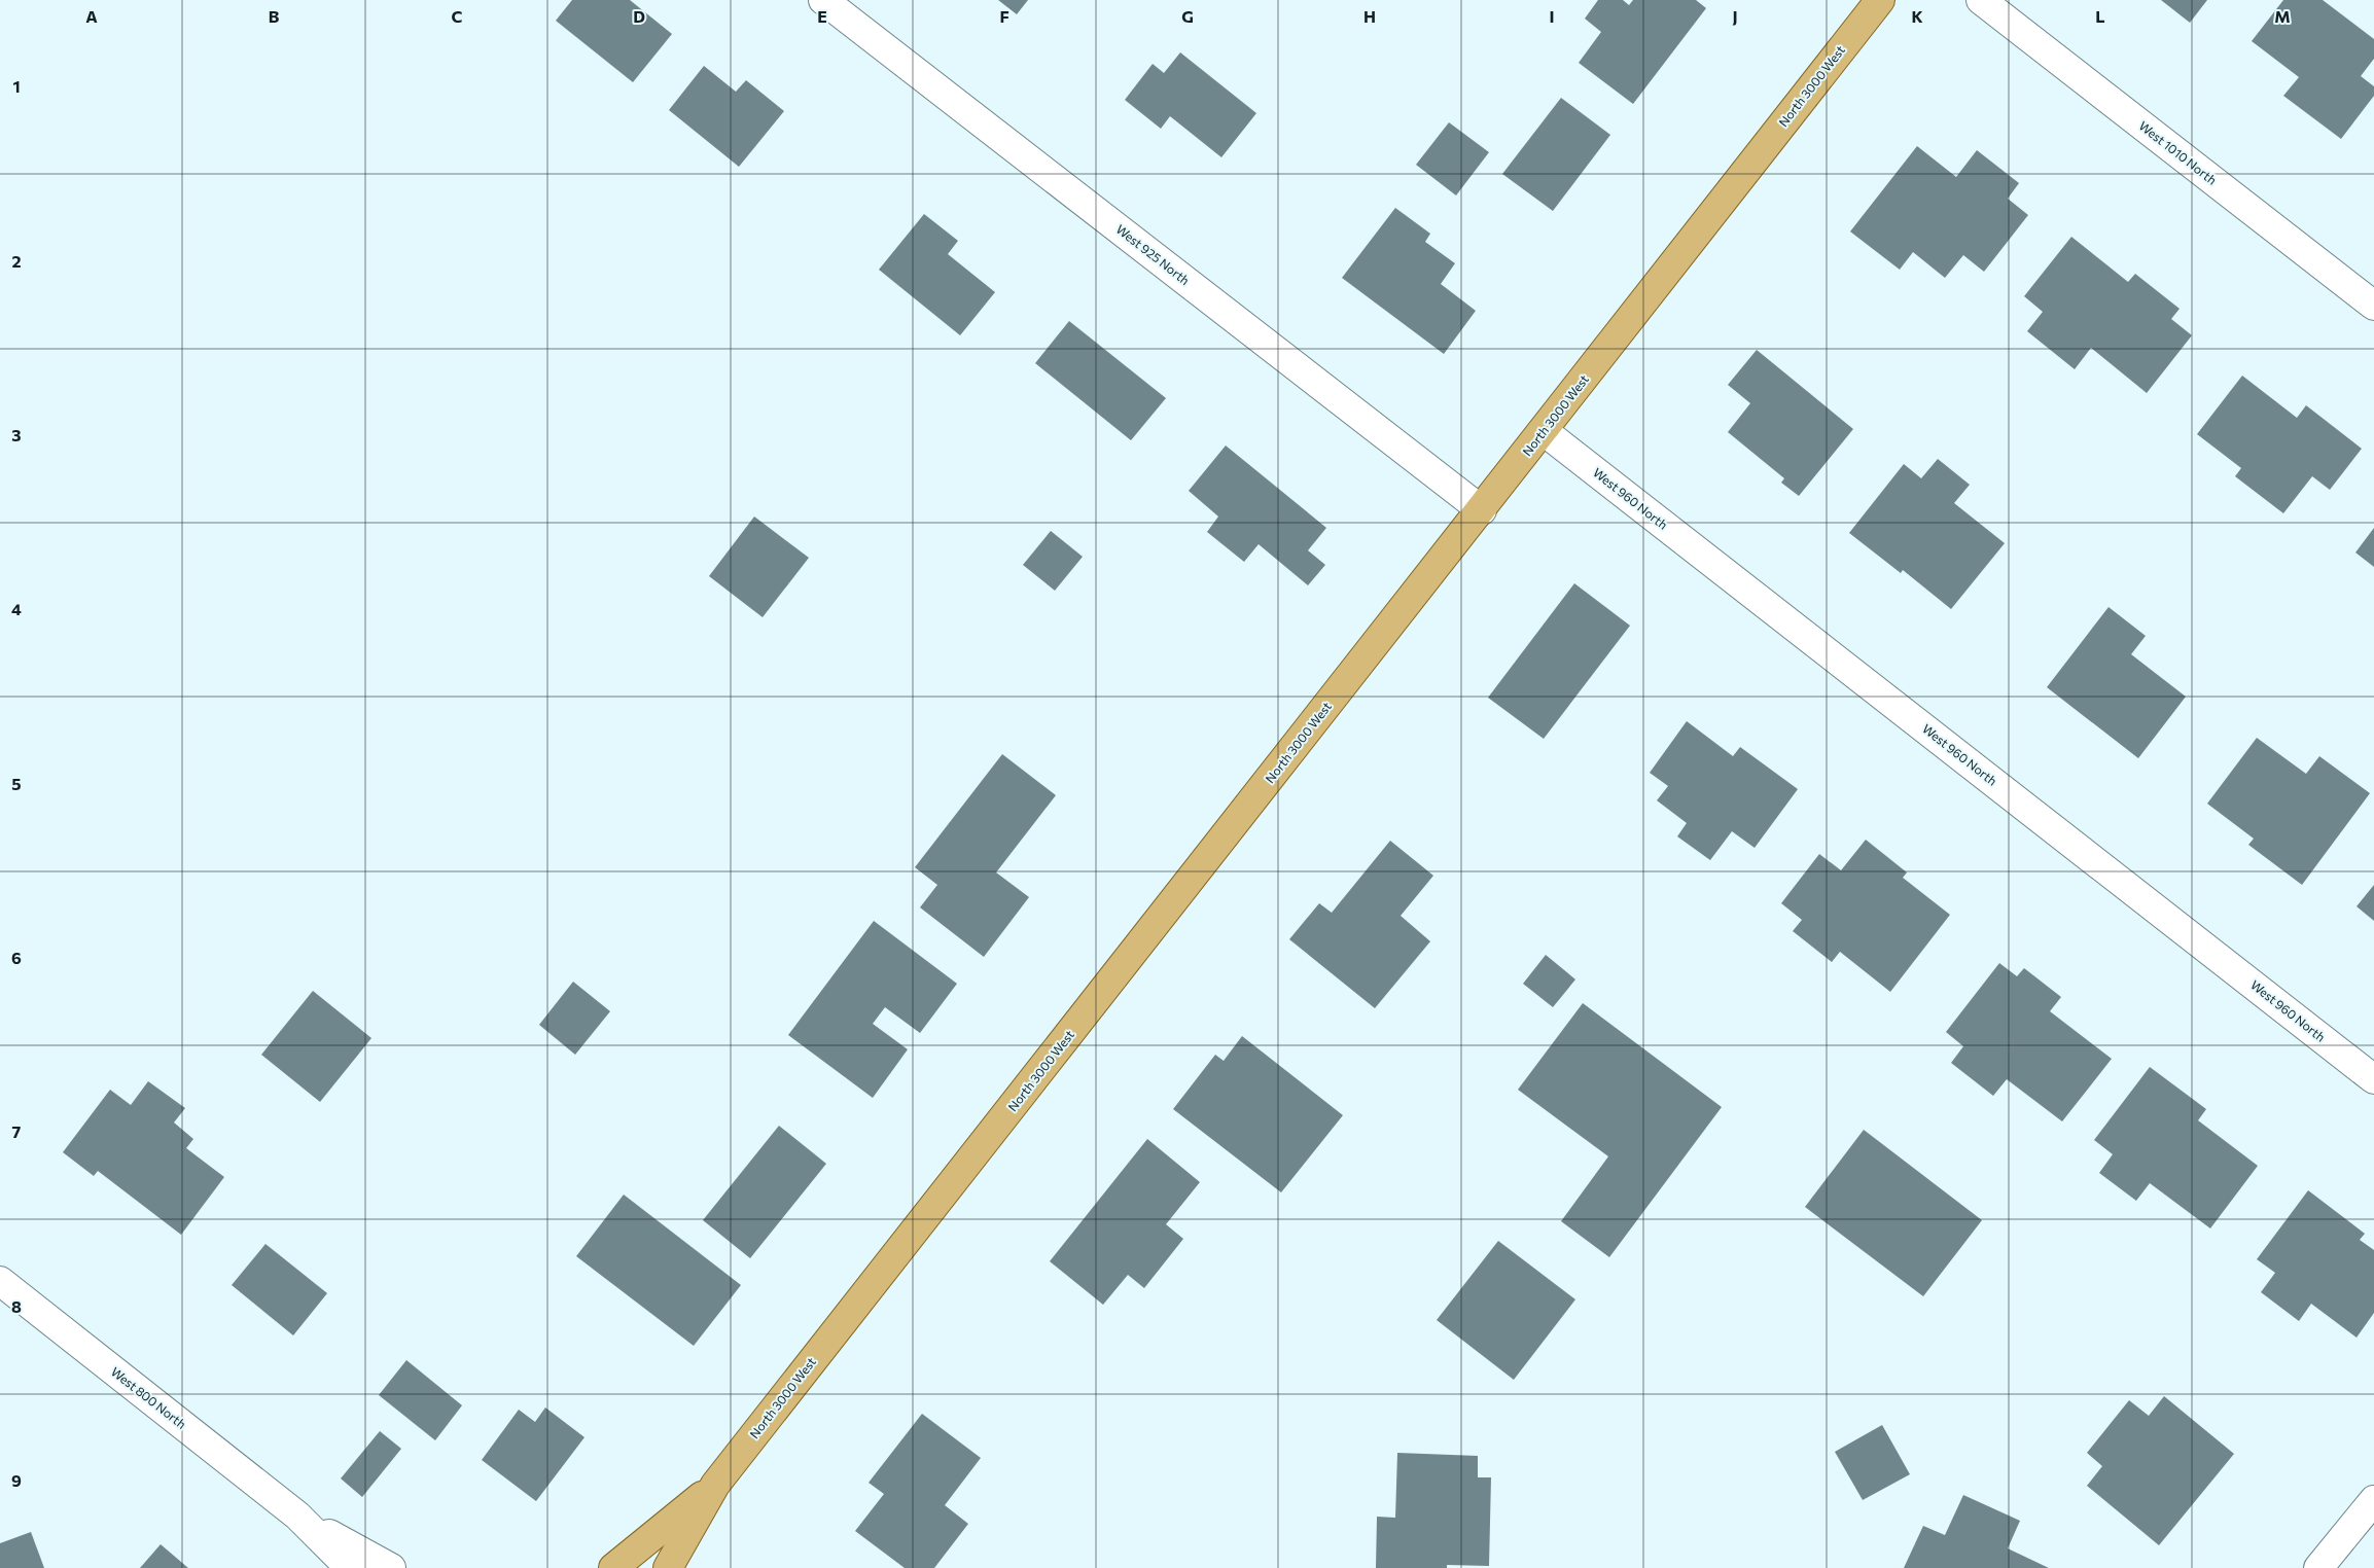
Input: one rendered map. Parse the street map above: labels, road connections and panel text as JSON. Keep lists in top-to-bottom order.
{
  "streets": {
    "main road": ["North 3000 West"],
    "street": [
      "West 1010 North",
      "West 925 North",
      "West 960 North",
      "West 800 North"
    ]
  },
  "crossings": [
    ["North 3000 West", "West 925 North"],
    ["North 3000 West", "West 960 North"]
  ],
  "grid": {
    "columns": [
      "A",
      "B",
      "C",
      "D",
      "E",
      "F",
      "G",
      "H",
      "I",
      "J",
      "K",
      "L",
      "M"
    ],
    "rows": [
      "1",
      "2",
      "3",
      "4",
      "5",
      "6",
      "7",
      "8",
      "9"
    ]
  }
}
